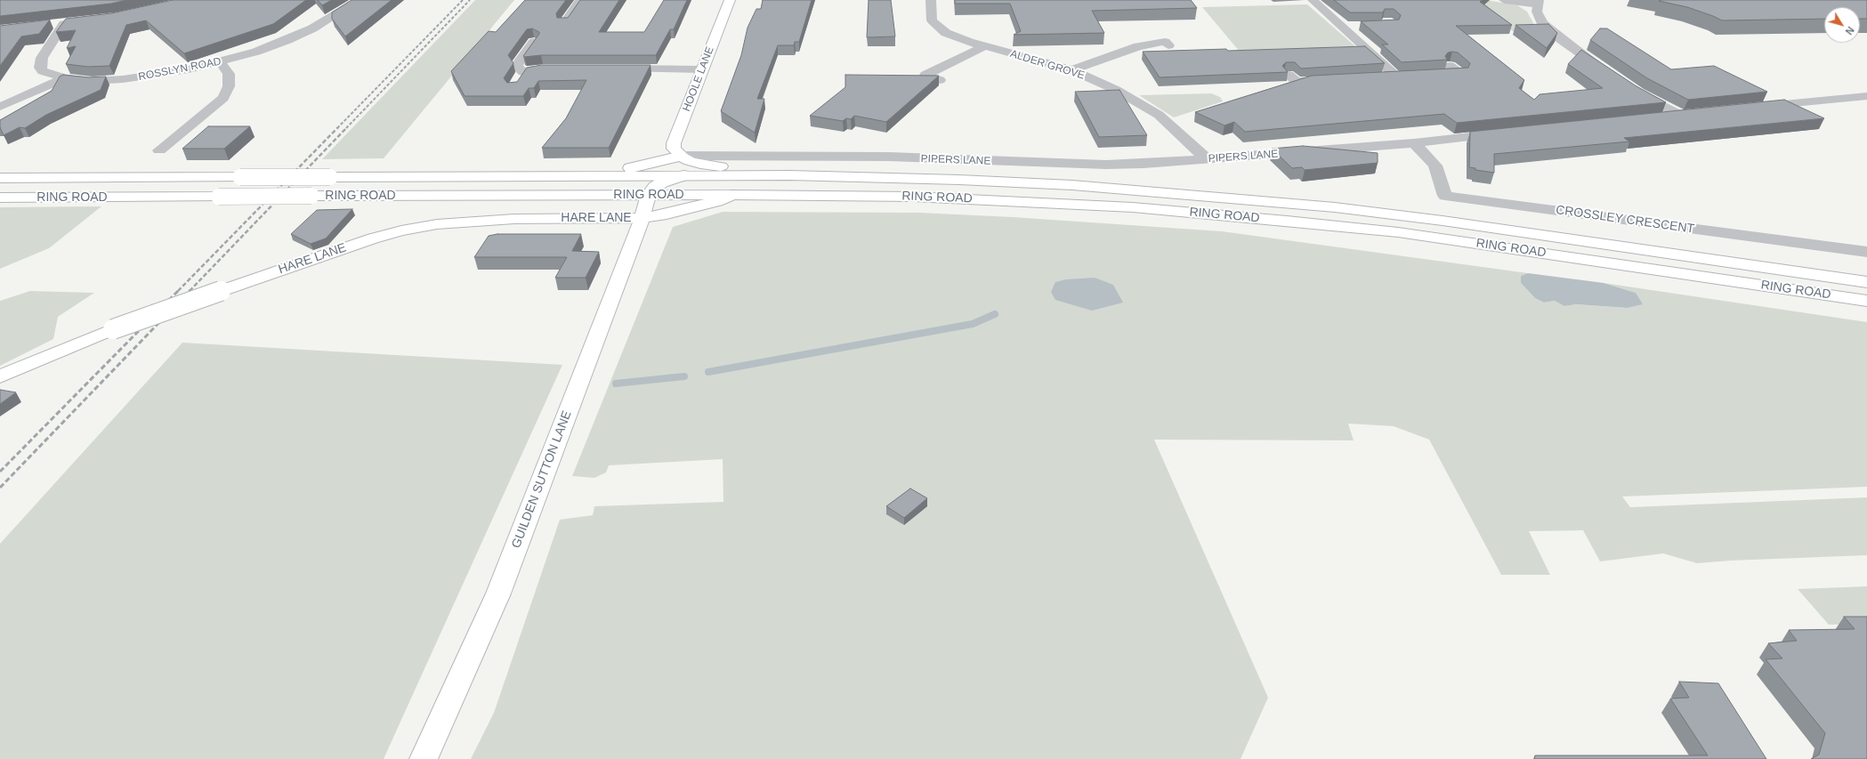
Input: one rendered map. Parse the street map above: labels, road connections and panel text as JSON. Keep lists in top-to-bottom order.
{
  "streets": {
    "main road": [
      "HOOLE LANE",
      "RING ROAD",
      "HARE LANE",
      "GUILDEN SUTTON LANE"
    ],
    "street": [
      "ALDER GROVE",
      "ROSSLYN ROAD",
      "PIPERS LANE",
      "CROSSLEY CRESCENT"
    ]
  },
  "crossings": [
    ["ALDER GROVE", "PIPERS LANE"],
    ["HOOLE LANE", "PIPERS LANE"],
    ["PIPERS LANE", "CROSSLEY CRESCENT"],
    ["RING ROAD", "HARE LANE"],
    ["RING ROAD", "GUILDEN SUTTON LANE"],
    ["HARE LANE", "GUILDEN SUTTON LANE"]
  ],
  "north": "bottom right"
}
